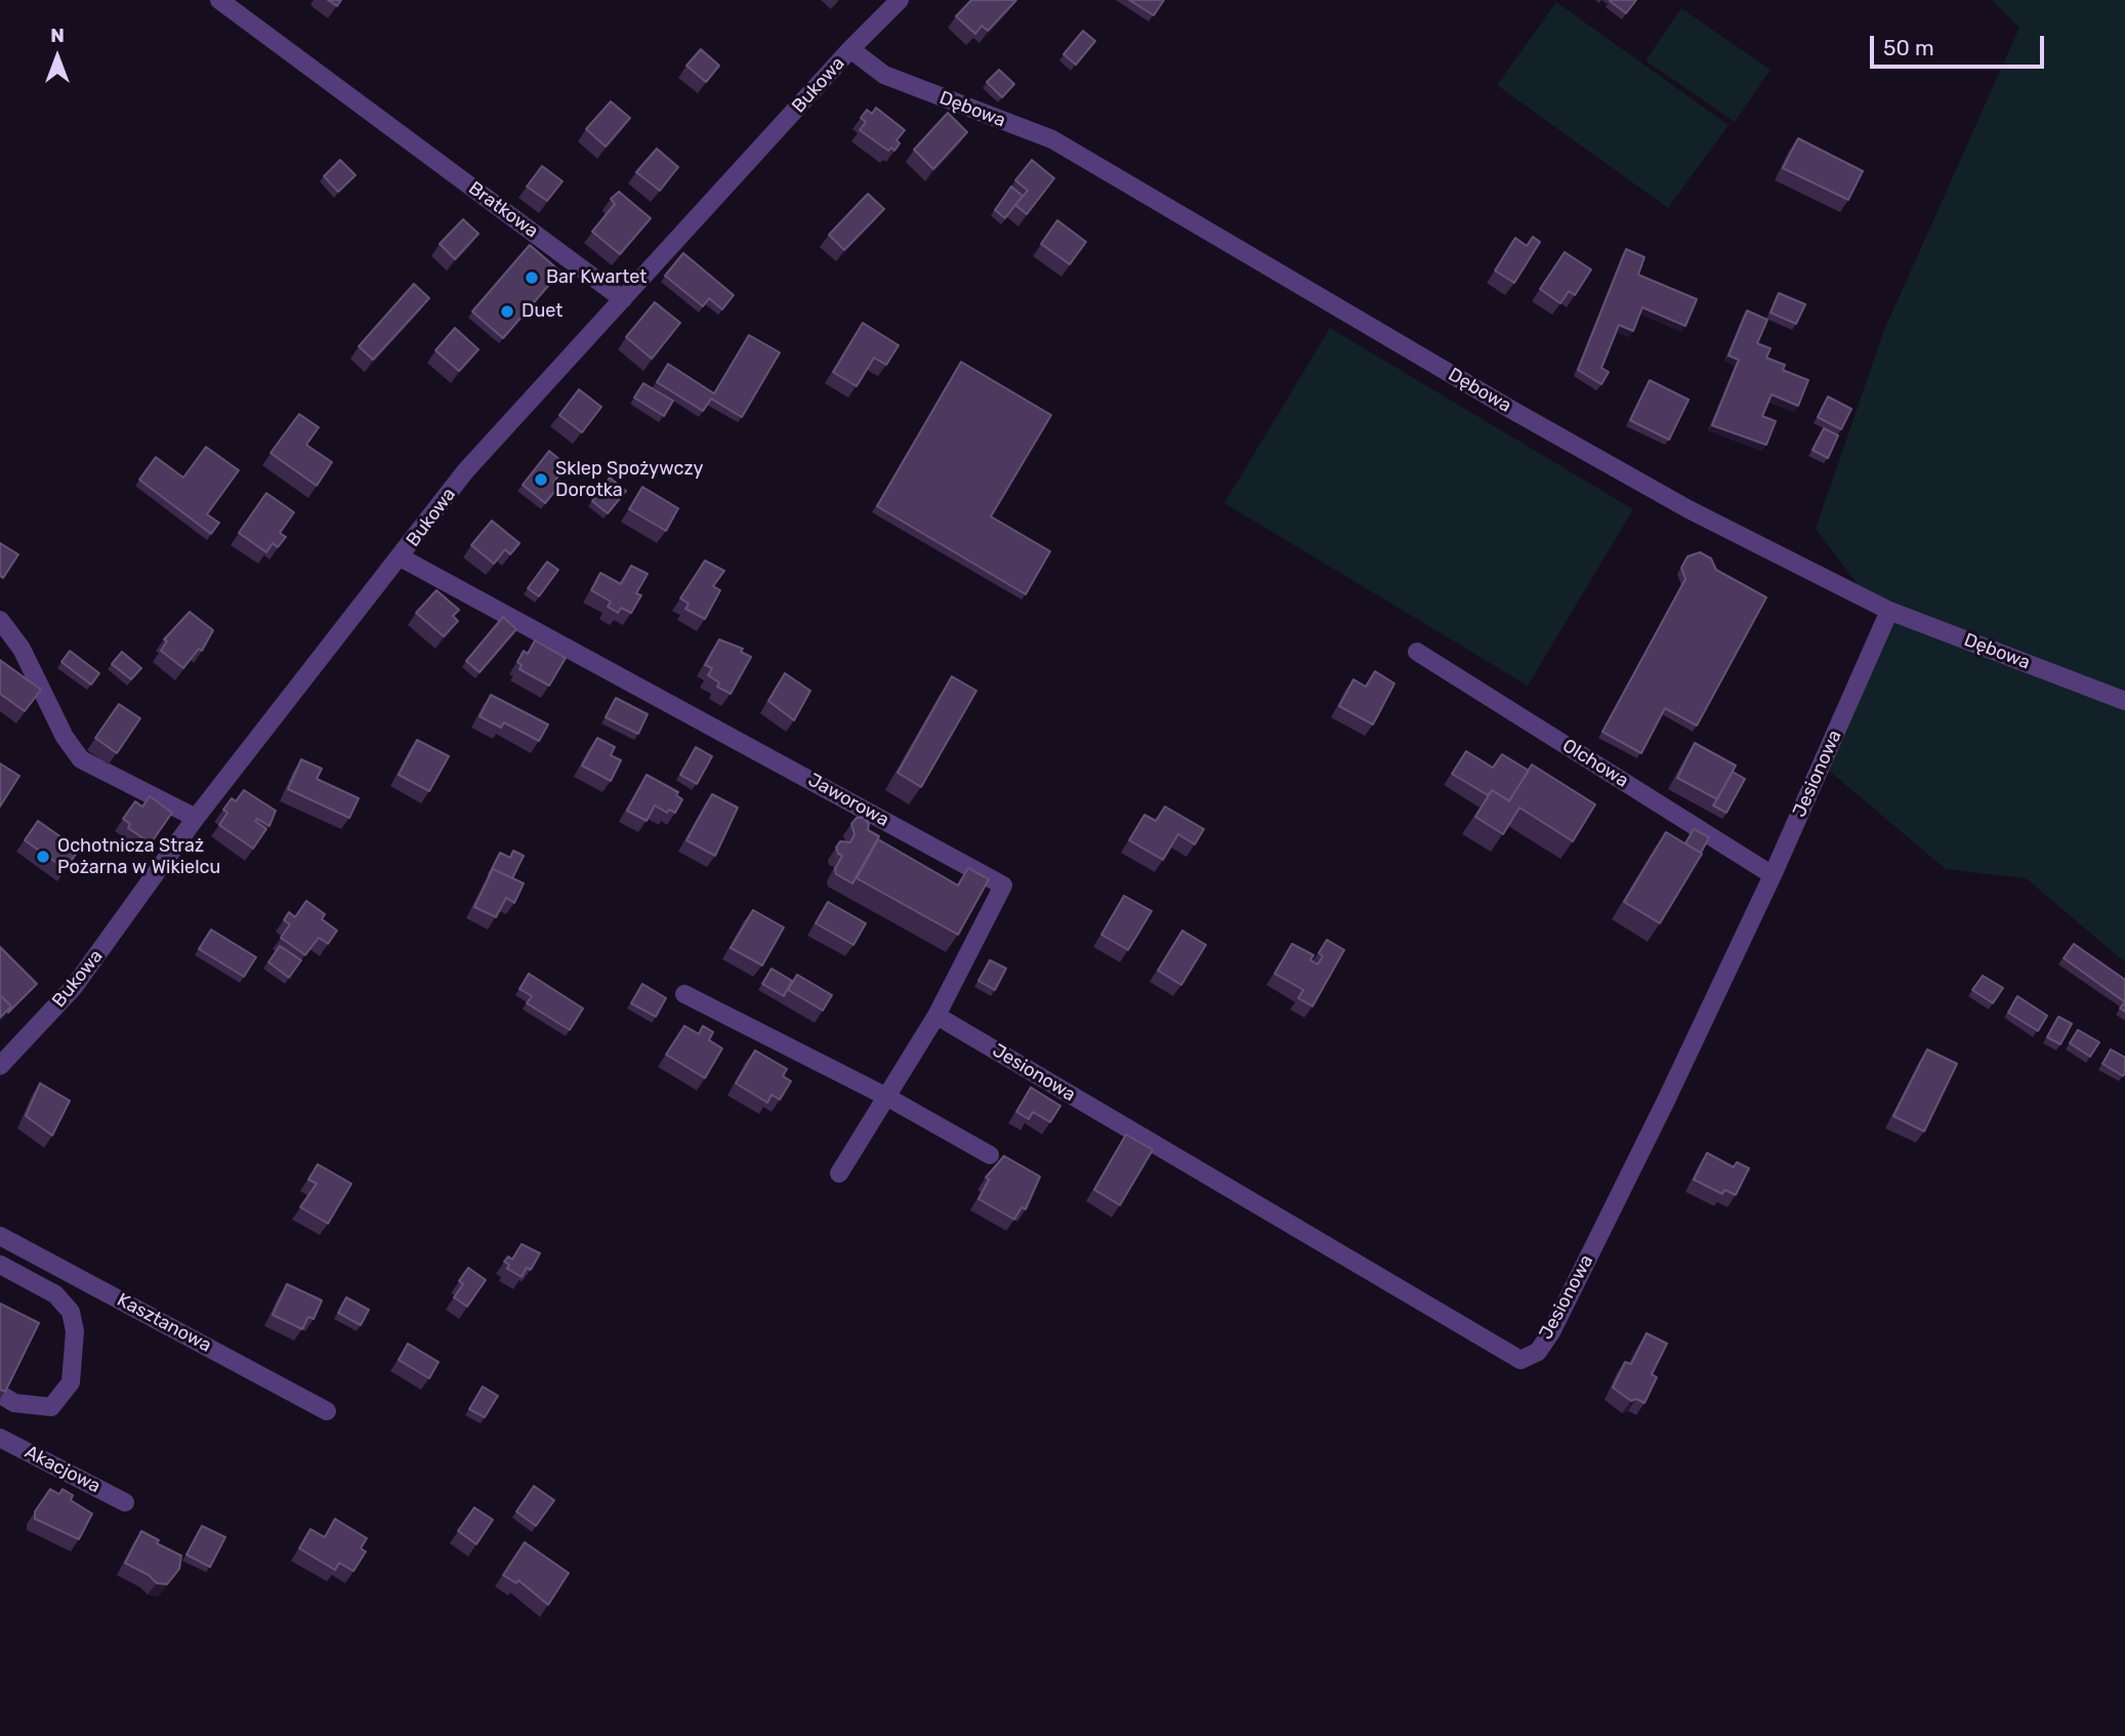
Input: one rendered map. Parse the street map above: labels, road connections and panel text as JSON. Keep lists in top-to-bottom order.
{
  "streets": {
    "street": [
      "Bukowa",
      "Dębowa",
      "Bratkowa",
      "Olchowa",
      "Jesionowa",
      "Jaworowa",
      "Kasztanowa",
      "Akacjowa"
    ]
  },
  "crossings": [
    ["Bukowa", "Dębowa"],
    ["Bukowa", "Bratkowa"],
    ["Bukowa", "Jaworowa"],
    ["Dębowa", "Jesionowa"],
    ["Olchowa", "Jesionowa"],
    ["Jesionowa", "Jaworowa"]
  ],
  "places": [
    "Bar Kwartet",
    "Duet",
    "Sklep Spożywczy Dorotka",
    "Ochotnicza Straż Pożarna w Wikielcu"
  ],
  "scale_bar": "50 m",
  "north": "top"
}
